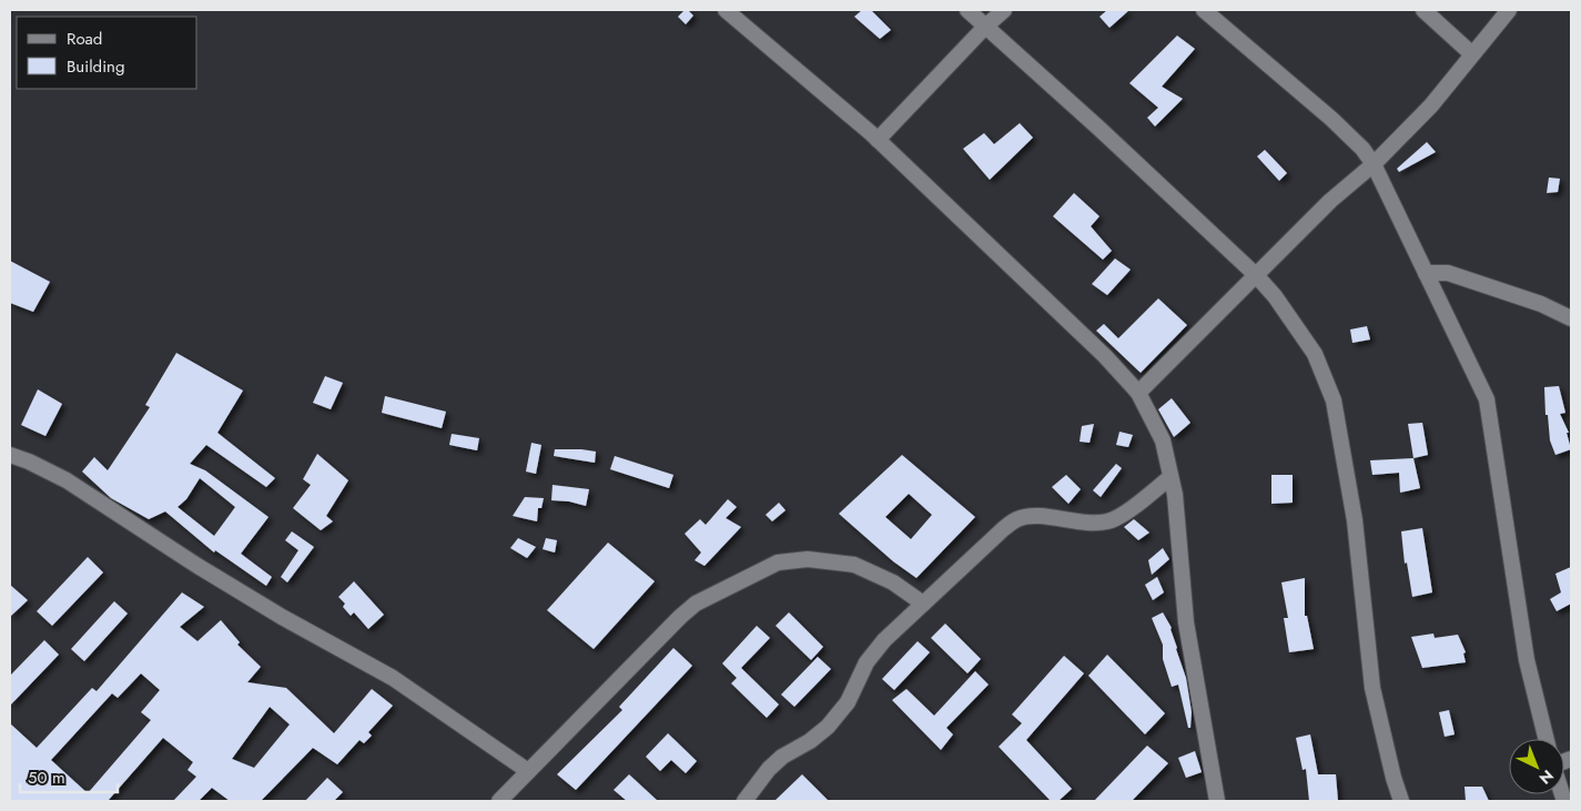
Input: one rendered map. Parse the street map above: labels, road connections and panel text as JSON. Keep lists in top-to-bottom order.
{
  "legend": ["Road", "Building"],
  "scale_bar": "50 m",
  "north": "bottom right"
}
